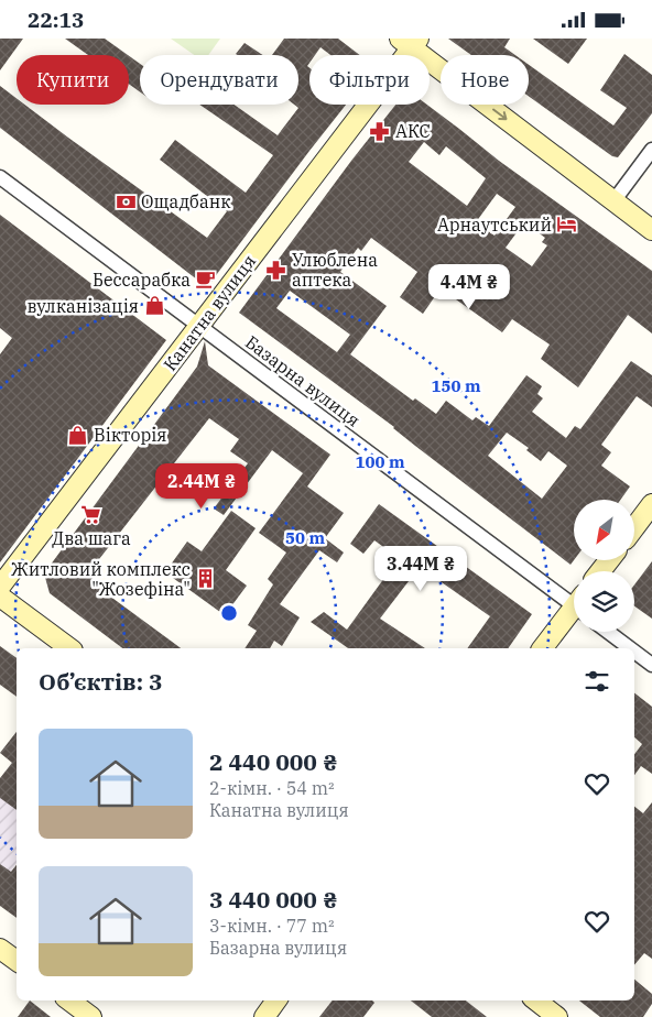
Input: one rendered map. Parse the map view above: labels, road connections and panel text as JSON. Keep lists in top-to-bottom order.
{
  "streets": {
    "street": ["Канатна вулиця", "Базарна вулиця"]
  },
  "crossings": [
    ["Канатна вулиця", "Базарна вулиця"]
  ],
  "places": {
    "pharmacy": ["АКС", "Улюблена аптека"],
    "bank": ["Ощадбанк"],
    "hotel": ["Арнаутський"],
    "cafe": ["Бессарабка"],
    "shop": ["вулканізація", "Вікторія"],
    "supermarket": ["Два шага"],
    "building": ["Житловий комплекс \"Жозефіна\""]
  },
  "north": "bottom left",
  "page": {
    "status": "22:13",
    "chip": [
      "Купити",
      "Орендувати",
      "Фільтри",
      "Нове"
    ],
    "price": ["4.4M ₴", "2.44M ₴", "3.44M ₴"],
    "heading": "Об’єктів: 3",
    "list": [
      {
        "name": "2 440 000 ₴",
        "note": "2-кімн. · 54 m² · Канатна вулиця"
      },
      {
        "name": "3 440 000 ₴",
        "note": "3-кімн. · 77 m² · Базарна вулиця"
      }
    ]
  },
  "rings": ["150 m", "100 m", "50 m"]
}
